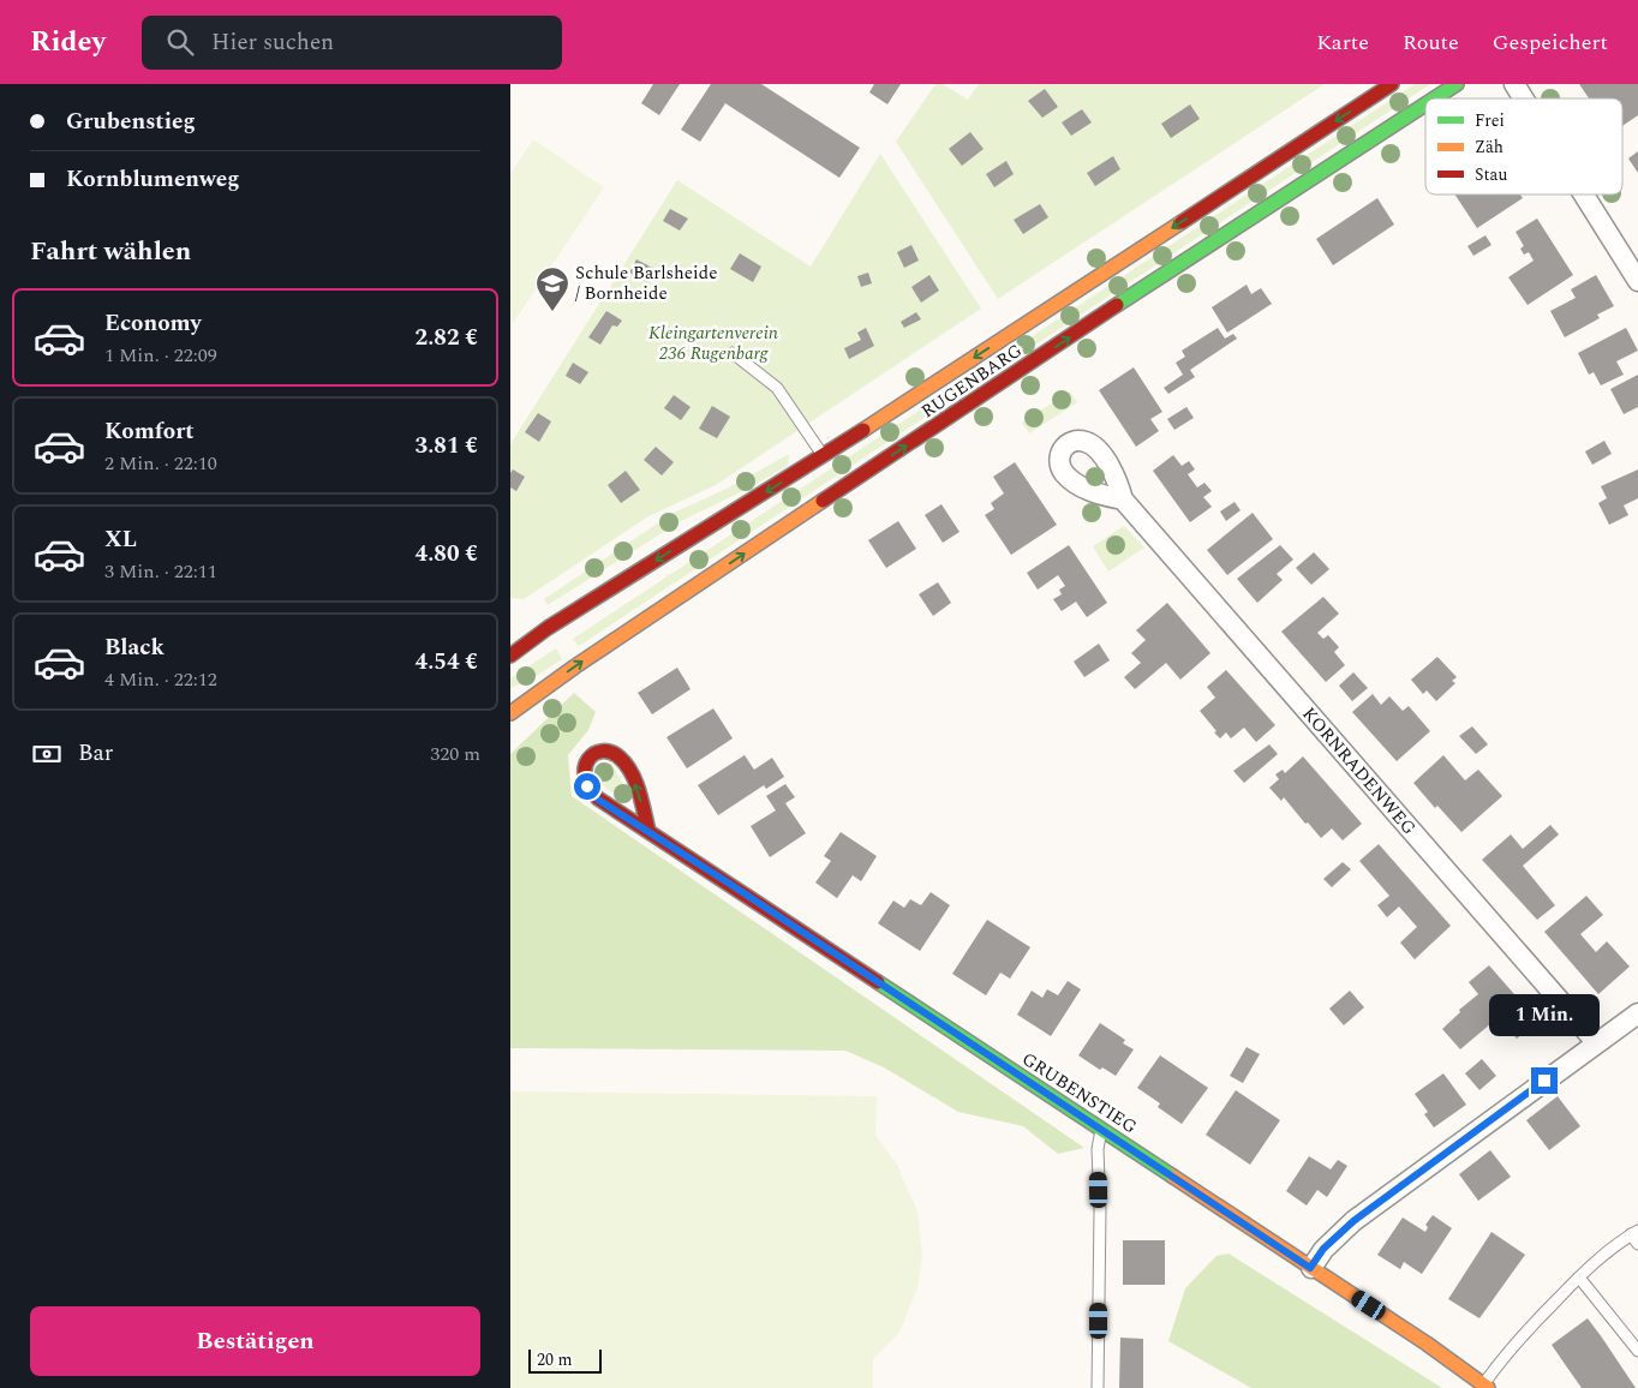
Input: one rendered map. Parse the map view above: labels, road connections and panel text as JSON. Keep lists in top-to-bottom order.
{
  "streets": {
    "main road": ["RUGENBARG", "GRUBENSTIEG"],
    "street": ["KORNRADENWEG"]
  },
  "parks": ["Kleingartenverein 236 Rugenbarg"],
  "places": {
    "school or university": ["Schule Barlsheide / Bornheide"]
  },
  "legend": ["Frei", "Zäh", "Stau"],
  "scale_bar": "20 m",
  "page": {
    "header": "Ridey",
    "search": "Hier suchen",
    "nav": ["Karte", "Route", "Gespeichert"],
    "banner": ["Grubenstieg", "Kornblumenweg"],
    "heading": "Fahrt wählen",
    "list": [
      {
        "name": "Economy",
        "note": "1 Min. · 22:09",
        "value": "2.82 €"
      },
      {
        "name": "Komfort",
        "note": "2 Min. · 22:10",
        "value": "3.81 €"
      },
      {
        "name": "XL",
        "note": "3 Min. · 22:11",
        "value": "4.80 €"
      },
      {
        "name": "Black",
        "note": "4 Min. · 22:12",
        "value": "4.54 €"
      }
    ],
    "pay": ["Bar", "320 m"],
    "bubble": "1 Min.",
    "buttons": "Bestätigen",
    "scale": "20 m"
  }
}
